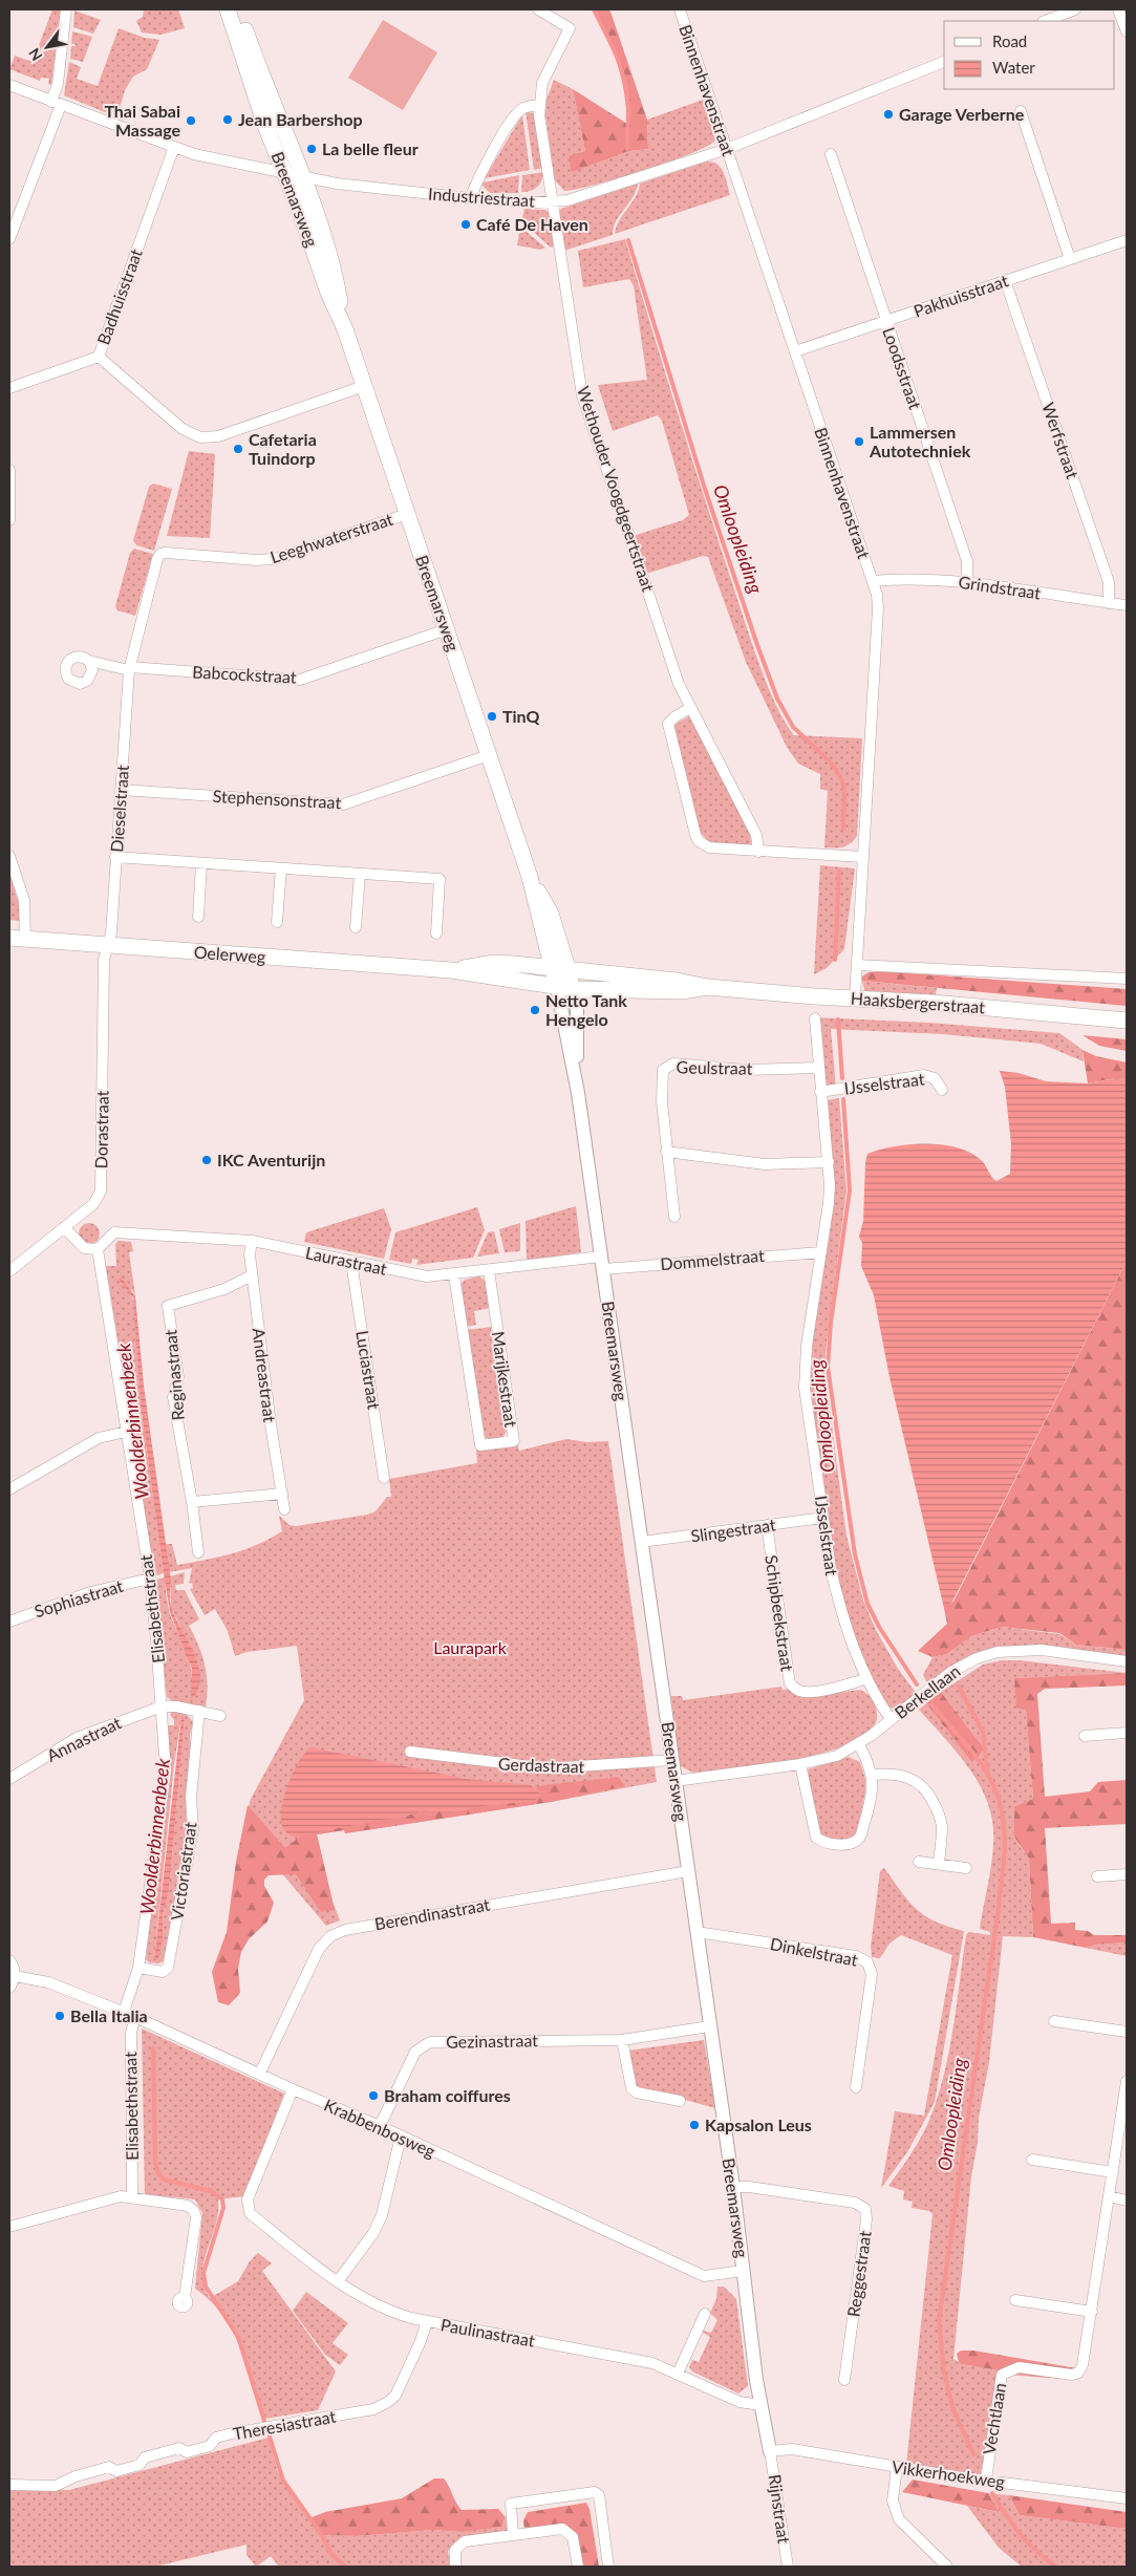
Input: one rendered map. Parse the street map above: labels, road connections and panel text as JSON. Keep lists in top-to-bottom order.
{
  "streets": {
    "main road": ["Breemarsweg", "Oelerweg", "Haaksbergerstraat"],
    "street": [
      "Binnenhavenstraat",
      "Industriestraat",
      "Pakhuisstraat",
      "Badhuisstraat",
      "Loodsstraat",
      "Werfstraat",
      "Wethouder Voogdgeertstraat",
      "Leeghwaterstraat",
      "Grindstraat",
      "Babcockstraat",
      "Stephensonstraat",
      "Dieselstraat",
      "Geulstraat",
      "IJsselstraat",
      "Dorastraat",
      "Dommelstraat",
      "Laurastraat",
      "Luciastraat",
      "Reginastraat",
      "Andreastraat",
      "Marijkestraat",
      "Slingestraat",
      "Sophiastraat",
      "Elisabethstraat",
      "Schipbeekstraat",
      "Berkellaan",
      "Annastraat",
      "Gerdastraat",
      "Victoriastraat",
      "Berendinastraat",
      "Dinkelstraat",
      "Gezinastraat",
      "Krabbenbosweg",
      "Reggestraat",
      "Paulinastraat",
      "Vechtlaan",
      "Theresiastraat",
      "Vikkerhoekweg",
      "Rijnstraat"
    ]
  },
  "crossings": [
    ["Binnenhavenstraat", "Industriestraat"],
    ["Binnenhavenstraat", "Pakhuisstraat"],
    ["Binnenhavenstraat", "Grindstraat"],
    ["Binnenhavenstraat", "Haaksbergerstraat"],
    ["Industriestraat", "Breemarsweg"],
    ["Industriestraat", "Badhuisstraat"],
    ["Industriestraat", "Wethouder Voogdgeertstraat"],
    ["Breemarsweg", "Leeghwaterstraat"],
    ["Breemarsweg", "Babcockstraat"],
    ["Breemarsweg", "Stephensonstraat"],
    ["Breemarsweg", "Oelerweg"],
    ["Breemarsweg", "Haaksbergerstraat"],
    ["Breemarsweg", "Dommelstraat"],
    ["Breemarsweg", "Laurastraat"],
    ["Breemarsweg", "Slingestraat"],
    ["Breemarsweg", "Berkellaan"],
    ["Breemarsweg", "Gerdastraat"],
    ["Breemarsweg", "Berendinastraat"],
    ["Breemarsweg", "Dinkelstraat"],
    ["Breemarsweg", "Gezinastraat"],
    ["Breemarsweg", "Krabbenbosweg"],
    ["Breemarsweg", "Reggestraat"],
    ["Breemarsweg", "Paulinastraat"],
    ["Breemarsweg", "Vikkerhoekweg"],
    ["Breemarsweg", "Rijnstraat"],
    ["Pakhuisstraat", "Loodsstraat"],
    ["Pakhuisstraat", "Werfstraat"],
    ["Loodsstraat", "Grindstraat"],
    ["Werfstraat", "Grindstraat"],
    ["Leeghwaterstraat", "Dieselstraat"],
    ["Babcockstraat", "Dieselstraat"],
    ["Stephensonstraat", "Dieselstraat"],
    ["Dieselstraat", "Oelerweg"],
    ["Dieselstraat", "Dorastraat"],
    ["Oelerweg", "Haaksbergerstraat"],
    ["Oelerweg", "Dorastraat"],
    ["Geulstraat", "IJsselstraat"],
    ["IJsselstraat", "Dommelstraat"],
    ["IJsselstraat", "Slingestraat"],
    ["IJsselstraat", "Schipbeekstraat"],
    ["IJsselstraat", "Berkellaan"],
    ["Dommelstraat", "Laurastraat"],
    ["Laurastraat", "Luciastraat"],
    ["Laurastraat", "Andreastraat"],
    ["Laurastraat", "Marijkestraat"],
    ["Laurastraat", "Elisabethstraat"],
    ["Reginastraat", "Andreastraat"],
    ["Slingestraat", "Schipbeekstraat"],
    ["Sophiastraat", "Elisabethstraat"],
    ["Elisabethstraat", "Annastraat"],
    ["Elisabethstraat", "Victoriastraat"],
    ["Elisabethstraat", "Krabbenbosweg"],
    ["Berendinastraat", "Krabbenbosweg"],
    ["Gezinastraat", "Krabbenbosweg"],
    ["Krabbenbosweg", "Paulinastraat"],
    ["Paulinastraat", "Theresiastraat"],
    ["Vechtlaan", "Vikkerhoekweg"],
    ["Vikkerhoekweg", "Rijnstraat"]
  ],
  "water": ["Omloopleiding", "Woolderbinnenbeek"],
  "parks": ["Laurapark"],
  "places": [
    "Garage Verberne",
    "Jean Barbershop",
    "Thai Sabai Massage",
    "La belle fleur",
    "Café De Haven",
    "Lammersen Autotechniek",
    "Cafetaria Tuindorp",
    "TinQ",
    "Netto Tank Hengelo",
    "IKC Aventurijn",
    "Bella Italia",
    "Braham coiffures",
    "Kapsalon Leus"
  ],
  "legend": ["Road", "Water"],
  "north": "bottom left"
}
